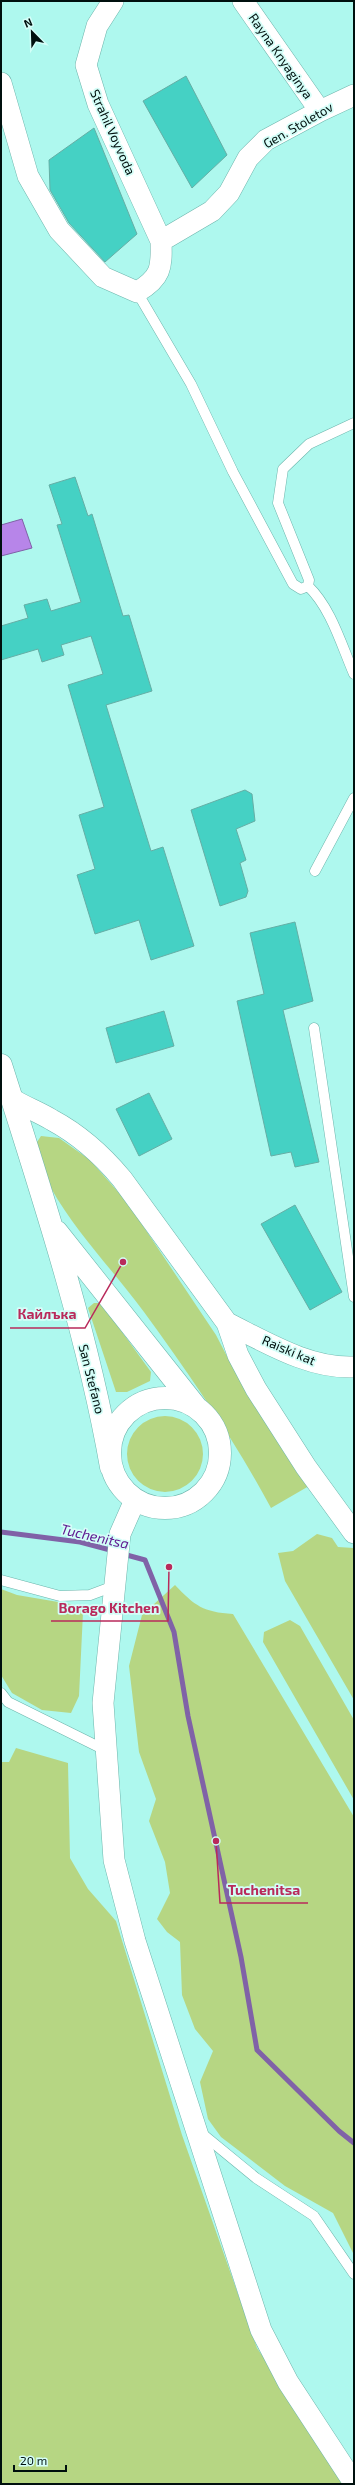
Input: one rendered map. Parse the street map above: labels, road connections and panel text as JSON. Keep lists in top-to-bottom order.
{
  "streets": {
    "street": [
      "Rayna Knyaginya",
      "Gen. Stoletov",
      "Strahil Voyvoda",
      "Raiski kat",
      "San Stefano"
    ]
  },
  "crossings": [
    ["Rayna Knyaginya", "Gen. Stoletov"],
    ["Gen. Stoletov", "Strahil Voyvoda"]
  ],
  "water": ["Tuchenitsa"],
  "places": ["Кайлъка", "Borago Kitchen", "Tuchenitsa"],
  "scale_bar": "20 m",
  "north": "top left"
}
